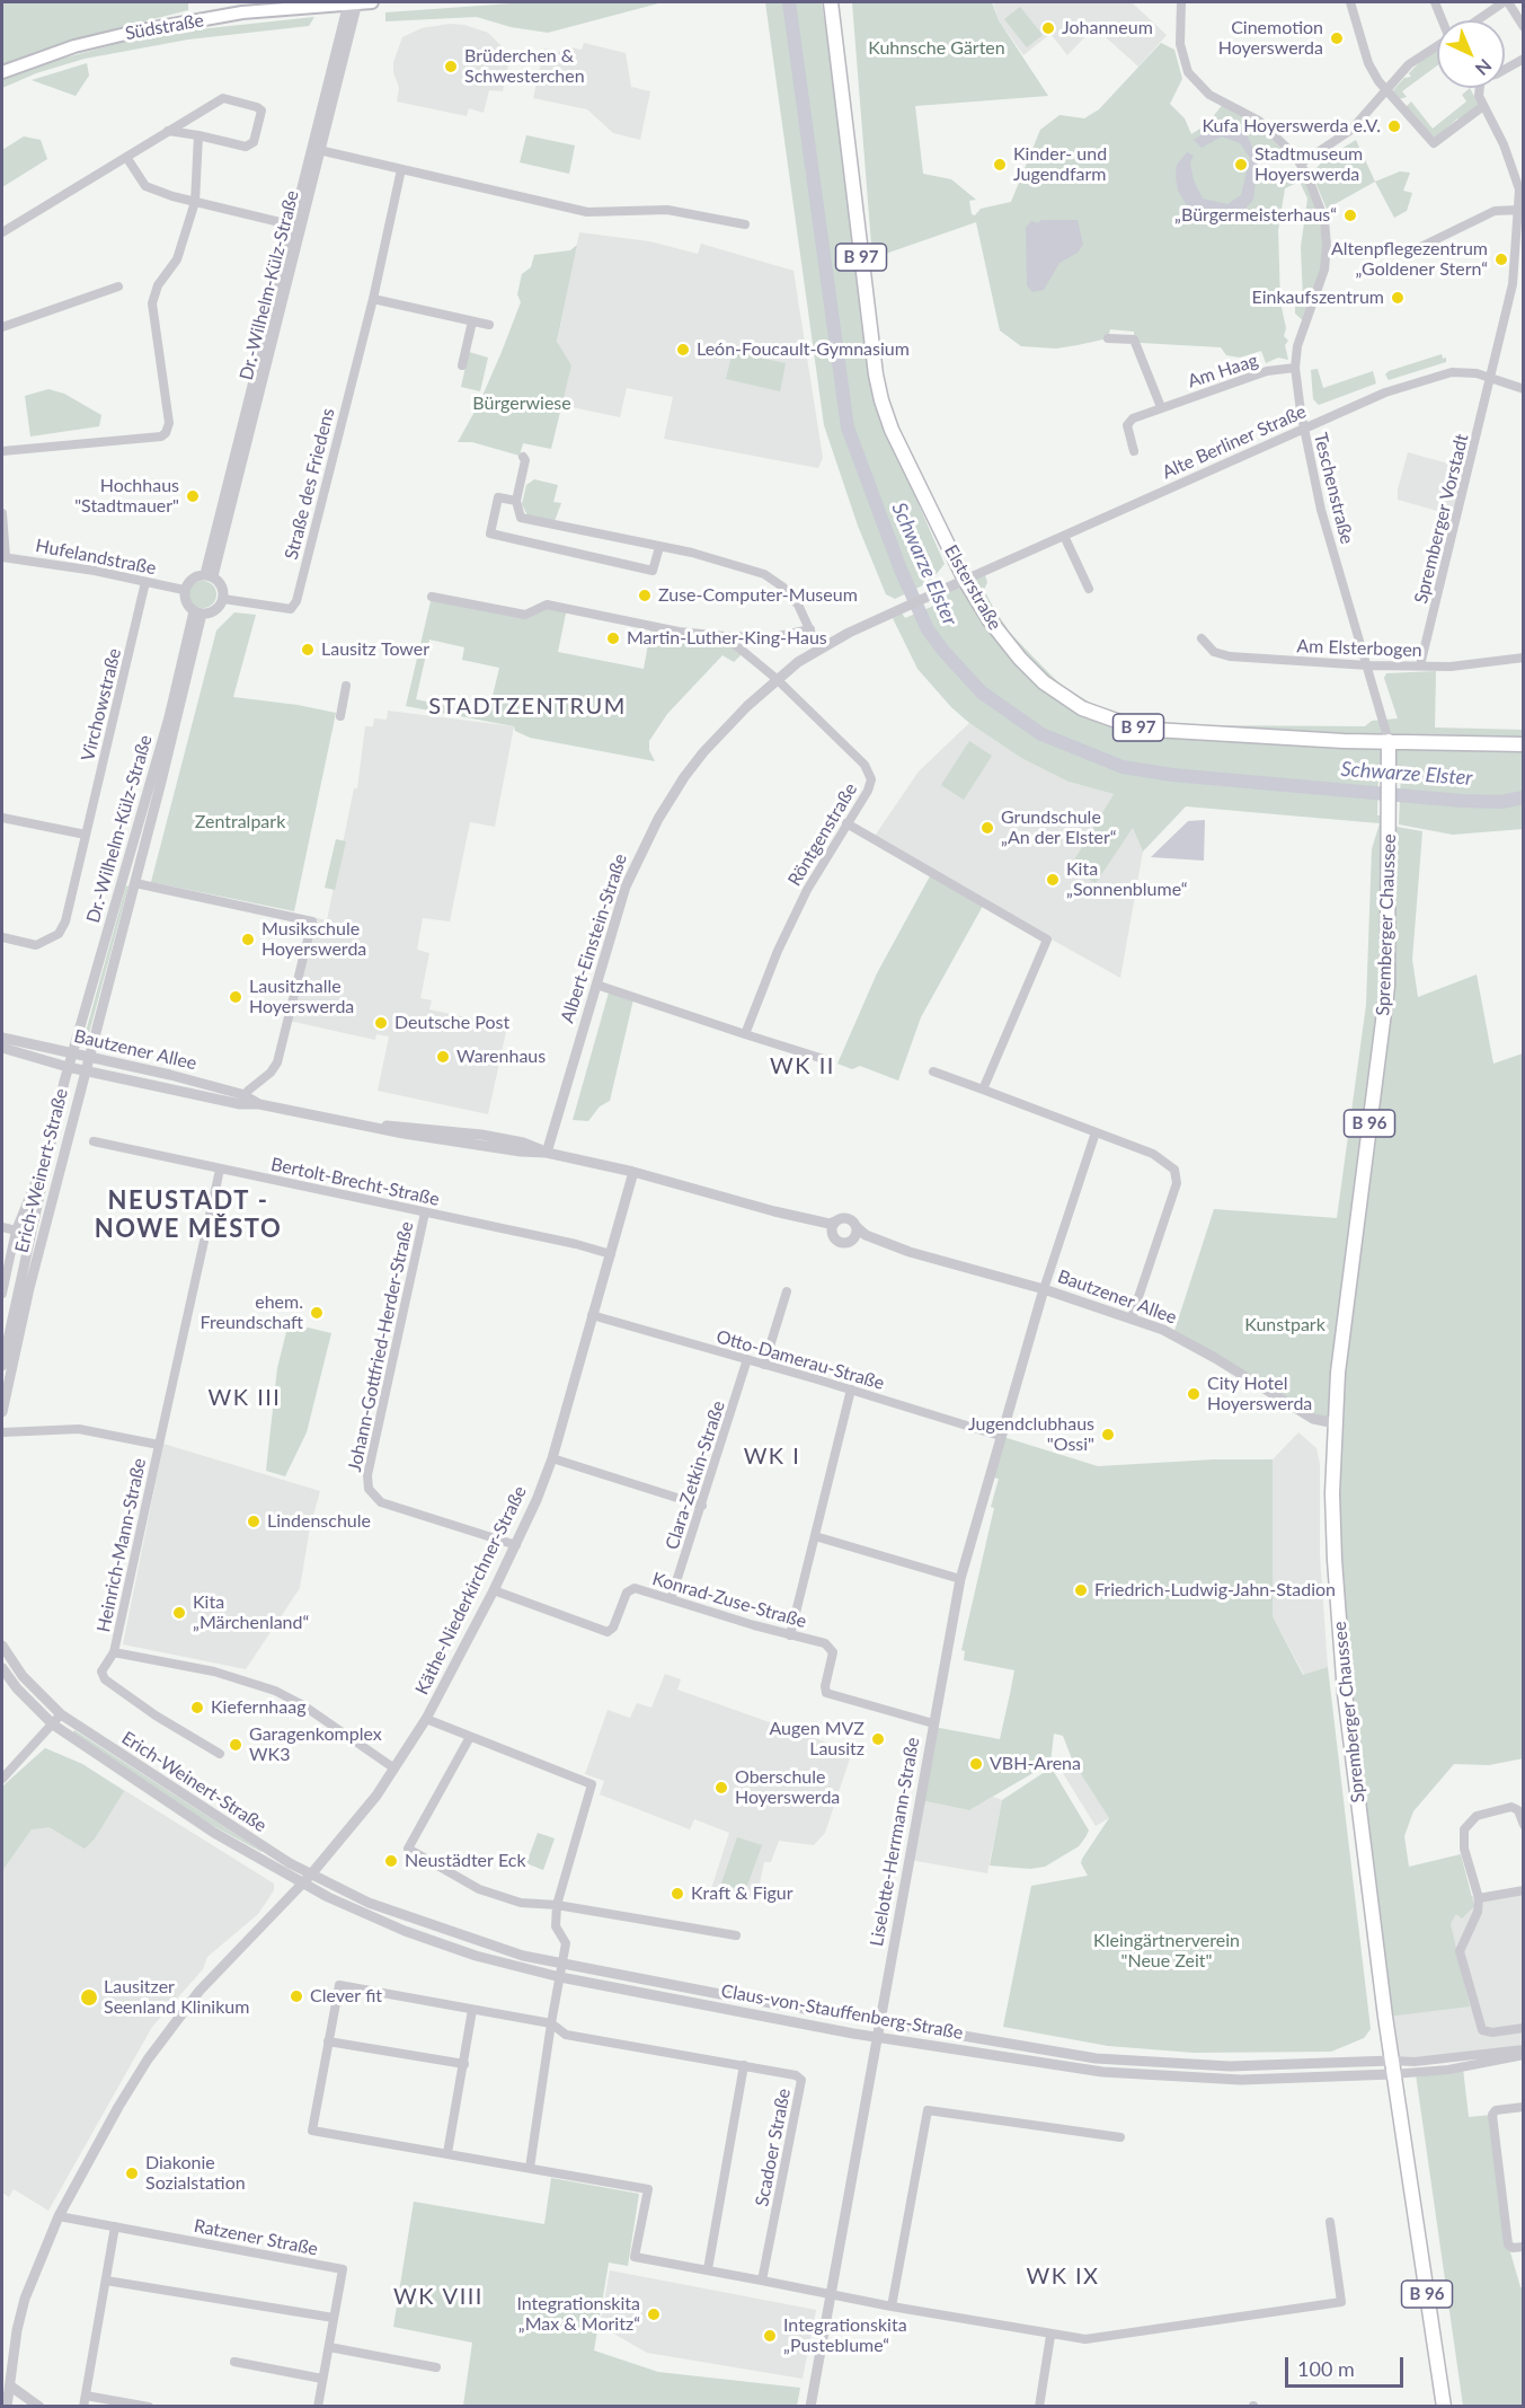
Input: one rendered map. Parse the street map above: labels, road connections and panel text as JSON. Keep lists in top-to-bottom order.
{
  "streets": {
    "main road": [
      "Südstraße",
      "B 97",
      "Elsterstraße",
      "Spremberger Chaussee",
      "B 96"
    ],
    "street": [
      "Dr.-Wilhelm-Külz-Straße",
      "Am Haag",
      "Alte Berliner Straße",
      "Straße des Friedens",
      "Teschenstraße",
      "Spremberger Vorstadt",
      "Hufelandstraße",
      "Am Elsterbogen",
      "Virchowstraße",
      "Röntgenstraße",
      "Albert-Einstein-Straße",
      "Bautzener Allee",
      "Erich-Weinert-Straße",
      "Bertolt-Brecht-Straße",
      "Johann-Gottfried-Herder-Straße",
      "Otto-Damerau-Straße",
      "Clara-Zetkin-Straße",
      "Heinrich-Mann-Straße",
      "Käthe-Niederkirchner-Straße",
      "Konrad-Zuse-Straße",
      "Liselotte-Herrmann-Straße",
      "Claus-von-Stauffenberg-Straße",
      "Scadoer Straße",
      "Ratzener Straße"
    ]
  },
  "crossings": [
    ["Südstraße", "Dr.-Wilhelm-Külz-Straße"],
    ["Dr.-Wilhelm-Külz-Straße", "Straße des Friedens"],
    ["Dr.-Wilhelm-Külz-Straße", "Hufelandstraße"],
    ["Dr.-Wilhelm-Külz-Straße", "Bautzener Allee"],
    ["Dr.-Wilhelm-Külz-Straße", "Erich-Weinert-Straße"],
    ["Am Haag", "Teschenstraße"],
    ["Alte Berliner Straße", "Teschenstraße"],
    ["Alte Berliner Straße", "Spremberger Vorstadt"],
    ["Alte Berliner Straße", "Elsterstraße"],
    ["Alte Berliner Straße", "Albert-Einstein-Straße"],
    ["Straße des Friedens", "Hufelandstraße"],
    ["Teschenstraße", "Elsterstraße"],
    ["Teschenstraße", "Am Elsterbogen"],
    ["Teschenstraße", "Spremberger Chaussee"],
    ["Spremberger Vorstadt", "Am Elsterbogen"],
    ["Hufelandstraße", "Virchowstraße"],
    ["Elsterstraße", "Spremberger Chaussee"],
    ["Elsterstraße", "Albert-Einstein-Straße"],
    ["Röntgenstraße", "Albert-Einstein-Straße"],
    ["Spremberger Chaussee", "Bautzener Allee"],
    ["Spremberger Chaussee", "Claus-von-Stauffenberg-Straße"],
    ["Albert-Einstein-Straße", "Bautzener Allee"],
    ["Bautzener Allee", "Erich-Weinert-Straße"],
    ["Bautzener Allee", "Käthe-Niederkirchner-Straße"],
    ["Bautzener Allee", "Liselotte-Herrmann-Straße"],
    ["Erich-Weinert-Straße", "Käthe-Niederkirchner-Straße"],
    ["Erich-Weinert-Straße", "Claus-von-Stauffenberg-Straße"],
    ["Bertolt-Brecht-Straße", "Johann-Gottfried-Herder-Straße"],
    ["Bertolt-Brecht-Straße", "Heinrich-Mann-Straße"],
    ["Bertolt-Brecht-Straße", "Käthe-Niederkirchner-Straße"],
    ["Johann-Gottfried-Herder-Straße", "Käthe-Niederkirchner-Straße"],
    ["Otto-Damerau-Straße", "Clara-Zetkin-Straße"],
    ["Otto-Damerau-Straße", "Käthe-Niederkirchner-Straße"],
    ["Otto-Damerau-Straße", "Liselotte-Herrmann-Straße"],
    ["Clara-Zetkin-Straße", "Konrad-Zuse-Straße"],
    ["Heinrich-Mann-Straße", "Käthe-Niederkirchner-Straße"],
    ["Käthe-Niederkirchner-Straße", "Konrad-Zuse-Straße"],
    ["Käthe-Niederkirchner-Straße", "Claus-von-Stauffenberg-Straße"],
    ["Käthe-Niederkirchner-Straße", "Ratzener Straße"],
    ["Konrad-Zuse-Straße", "Liselotte-Herrmann-Straße"],
    ["Liselotte-Herrmann-Straße", "Claus-von-Stauffenberg-Straße"]
  ],
  "districts": [
    "STADTZENTRUM",
    "WK II",
    "NEUSTADT - NOWE MĚSTO",
    "WK III",
    "WK I",
    "WK IX",
    "WK VIII"
  ],
  "water": ["Schwarze Elster"],
  "parks": [
    "Kuhnsche Gärten",
    "Bürgerwiese",
    "Zentralpark",
    "Kunstpark",
    "Kleingärtnerverein \"Neue Zeit\""
  ],
  "places": [
    "Johanneum",
    "Cinemotion Hoyerswerda",
    "Brüderchen & Schwesterchen",
    "Kufa Hoyerswerda e.V.",
    "Kinder- und Jugendfarm",
    "Stadtmuseum Hoyerswerda",
    "„Bürgermeisterhaus“",
    "Altenpflegezentrum „Goldener Stern“",
    "Einkaufszentrum",
    "León-Foucault-Gymnasium",
    "Hochhaus \"Stadtmauer\"",
    "Zuse-Computer-Museum",
    "Martin-Luther-King-Haus",
    "Lausitz Tower",
    "Grundschule „An der Elster“",
    "Kita „Sonnenblume“",
    "Musikschule Hoyerswerda",
    "Lausitzhalle Hoyerswerda",
    "Deutsche Post",
    "Warenhaus",
    "ehem. Freundschaft",
    "City Hotel Hoyerswerda",
    "Jugendclubhaus \"Ossi\"",
    "Lindenschule",
    "Friedrich-Ludwig-Jahn-Stadion",
    "Kita „Märchenland“",
    "Kiefernhaag",
    "Augen MVZ Lausitz",
    "Garagenkomplex WK3",
    "VBH-Arena",
    "Oberschule Hoyerswerda",
    "Neustädter Eck",
    "Kraft & Figur",
    "Clever fit",
    "Lausitzer Seenland Klinikum",
    "Diakonie Sozialstation",
    "Integrationskita „Max & Moritz“",
    "Integrationskita „Pusteblume“"
  ],
  "scale_bar": "100 m",
  "north": "bottom right"
}
